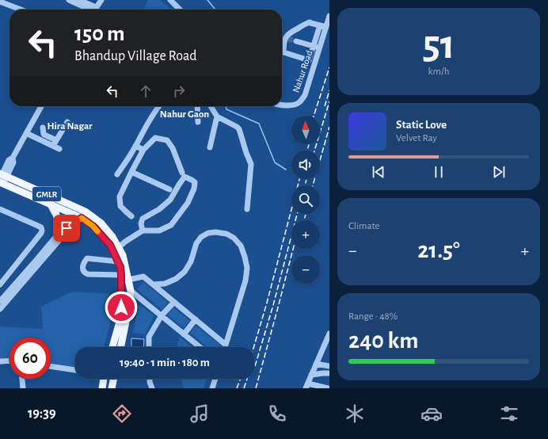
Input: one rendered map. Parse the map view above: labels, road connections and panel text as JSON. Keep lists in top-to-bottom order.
{
  "streets": {
    "main road": ["GMLR"],
    "street": ["Nahur Road"]
  },
  "districts": ["Nahur Gaon", "Hira Nagar"],
  "north": "top",
  "page": {
    "tile": [
      ["51", "km/h"],
      "Climate",
      ["Range · 48%", "240 km"]
    ],
    "turn": ["150 m", "Bhandup Village Road"],
    "song": ["Static Love", "Velvet Ray"],
    "map_buttons": ["+", "−"],
    "heat": ["−", "21.5°", "+"],
    "limit": "60",
    "trip": "19:40 · 1 min · 180 m",
    "tabs": "19:39"
  }
}
